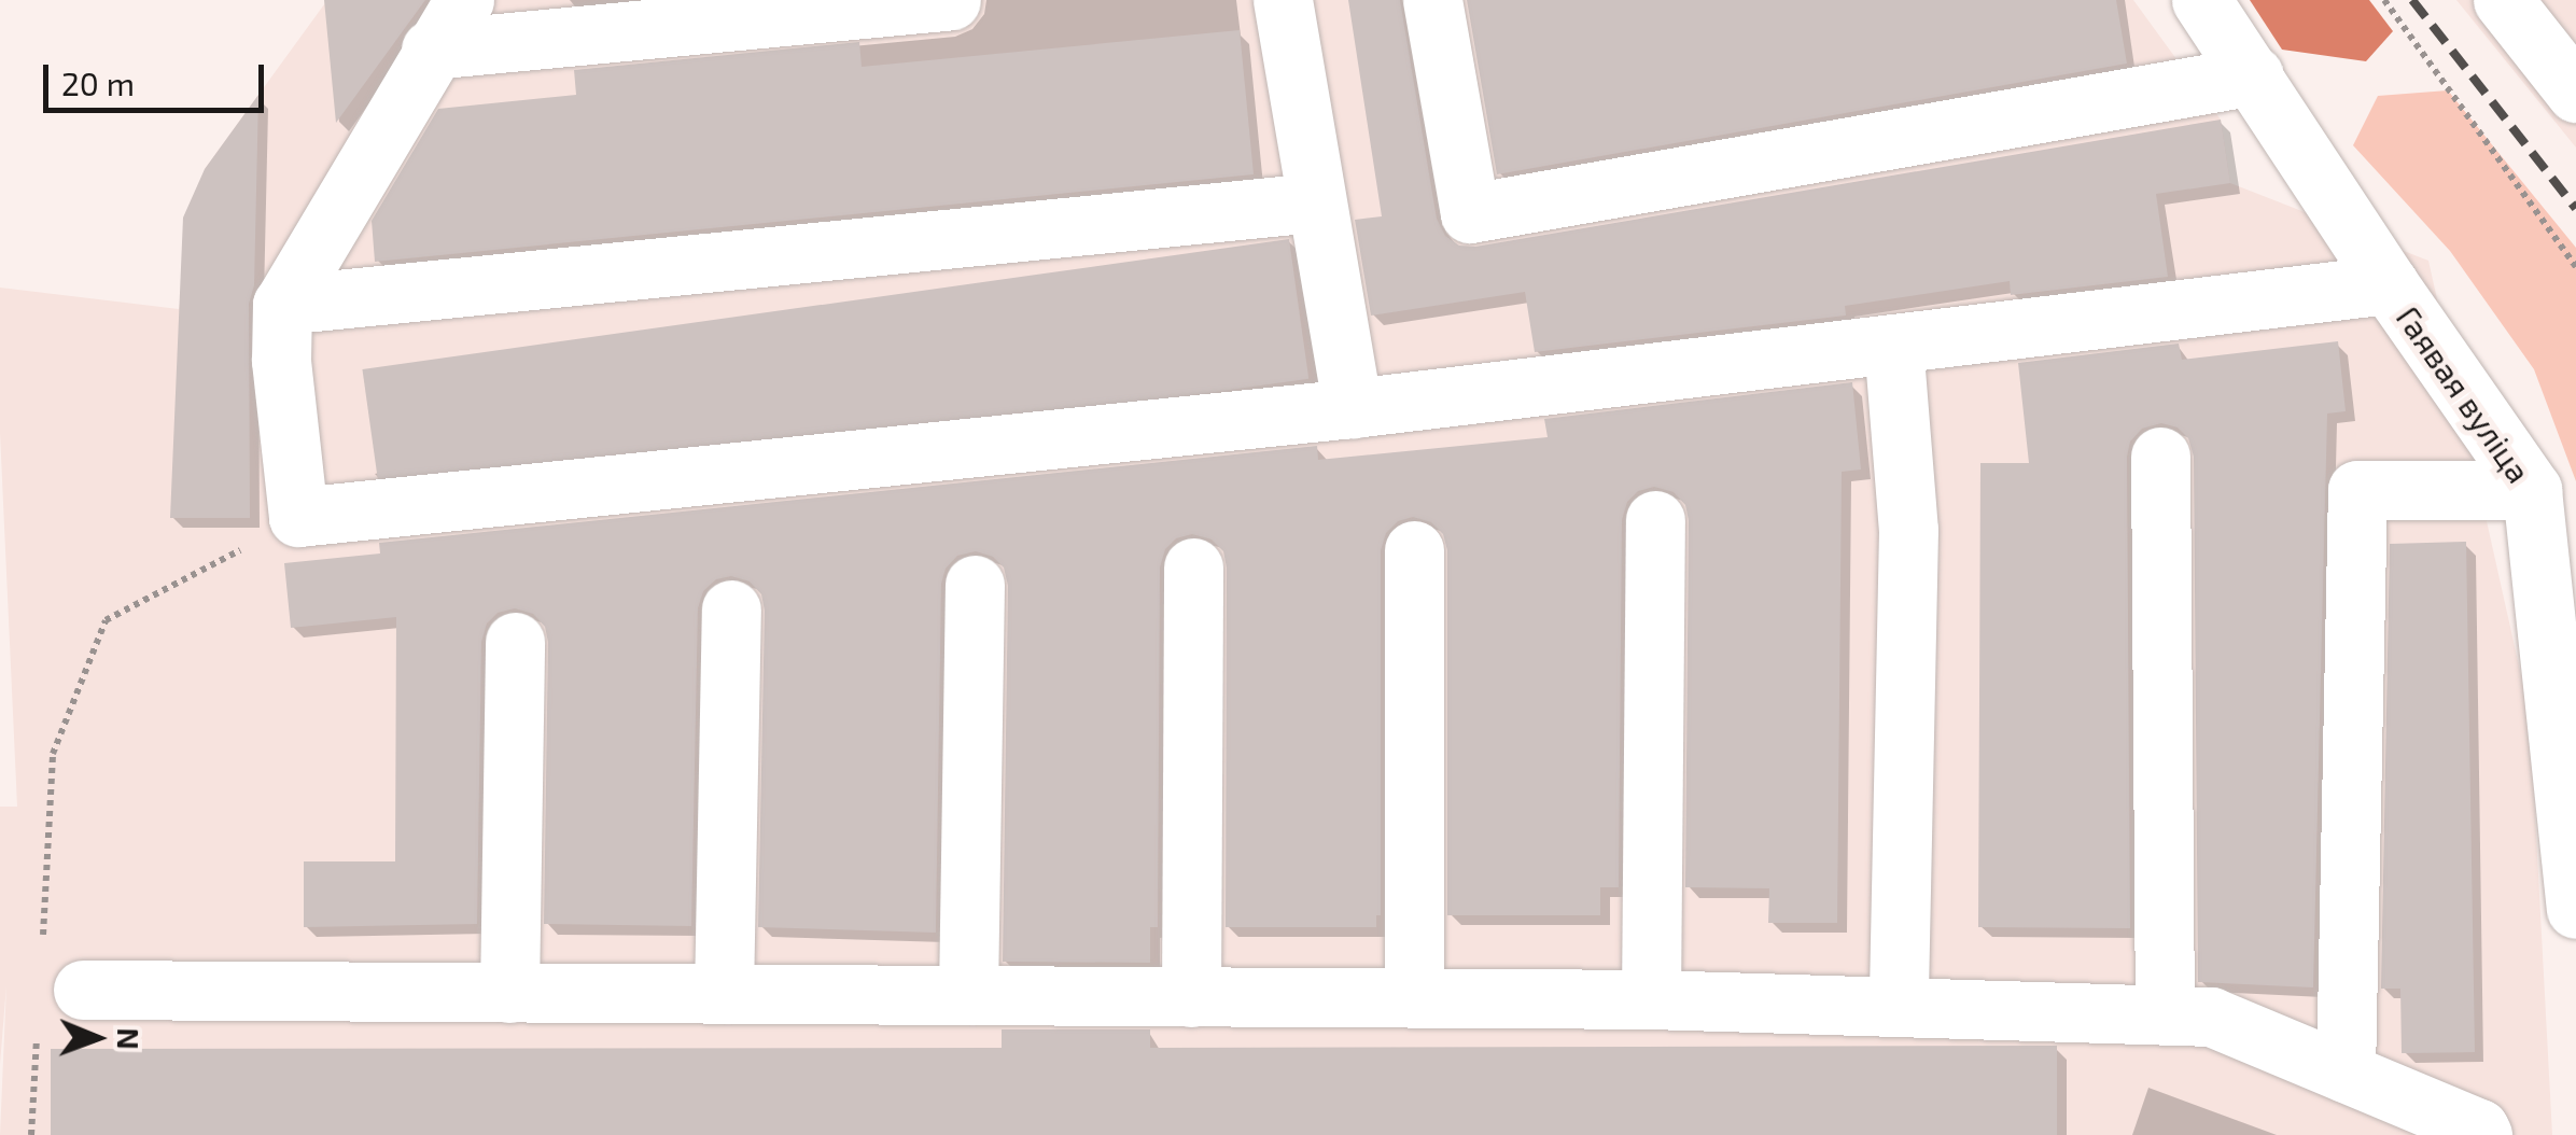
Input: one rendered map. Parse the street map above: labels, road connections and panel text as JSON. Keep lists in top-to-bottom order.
{
  "streets": {
    "lane": ["Гаявая вуліца"]
  },
  "scale_bar": "20 m",
  "north": "right"
}
